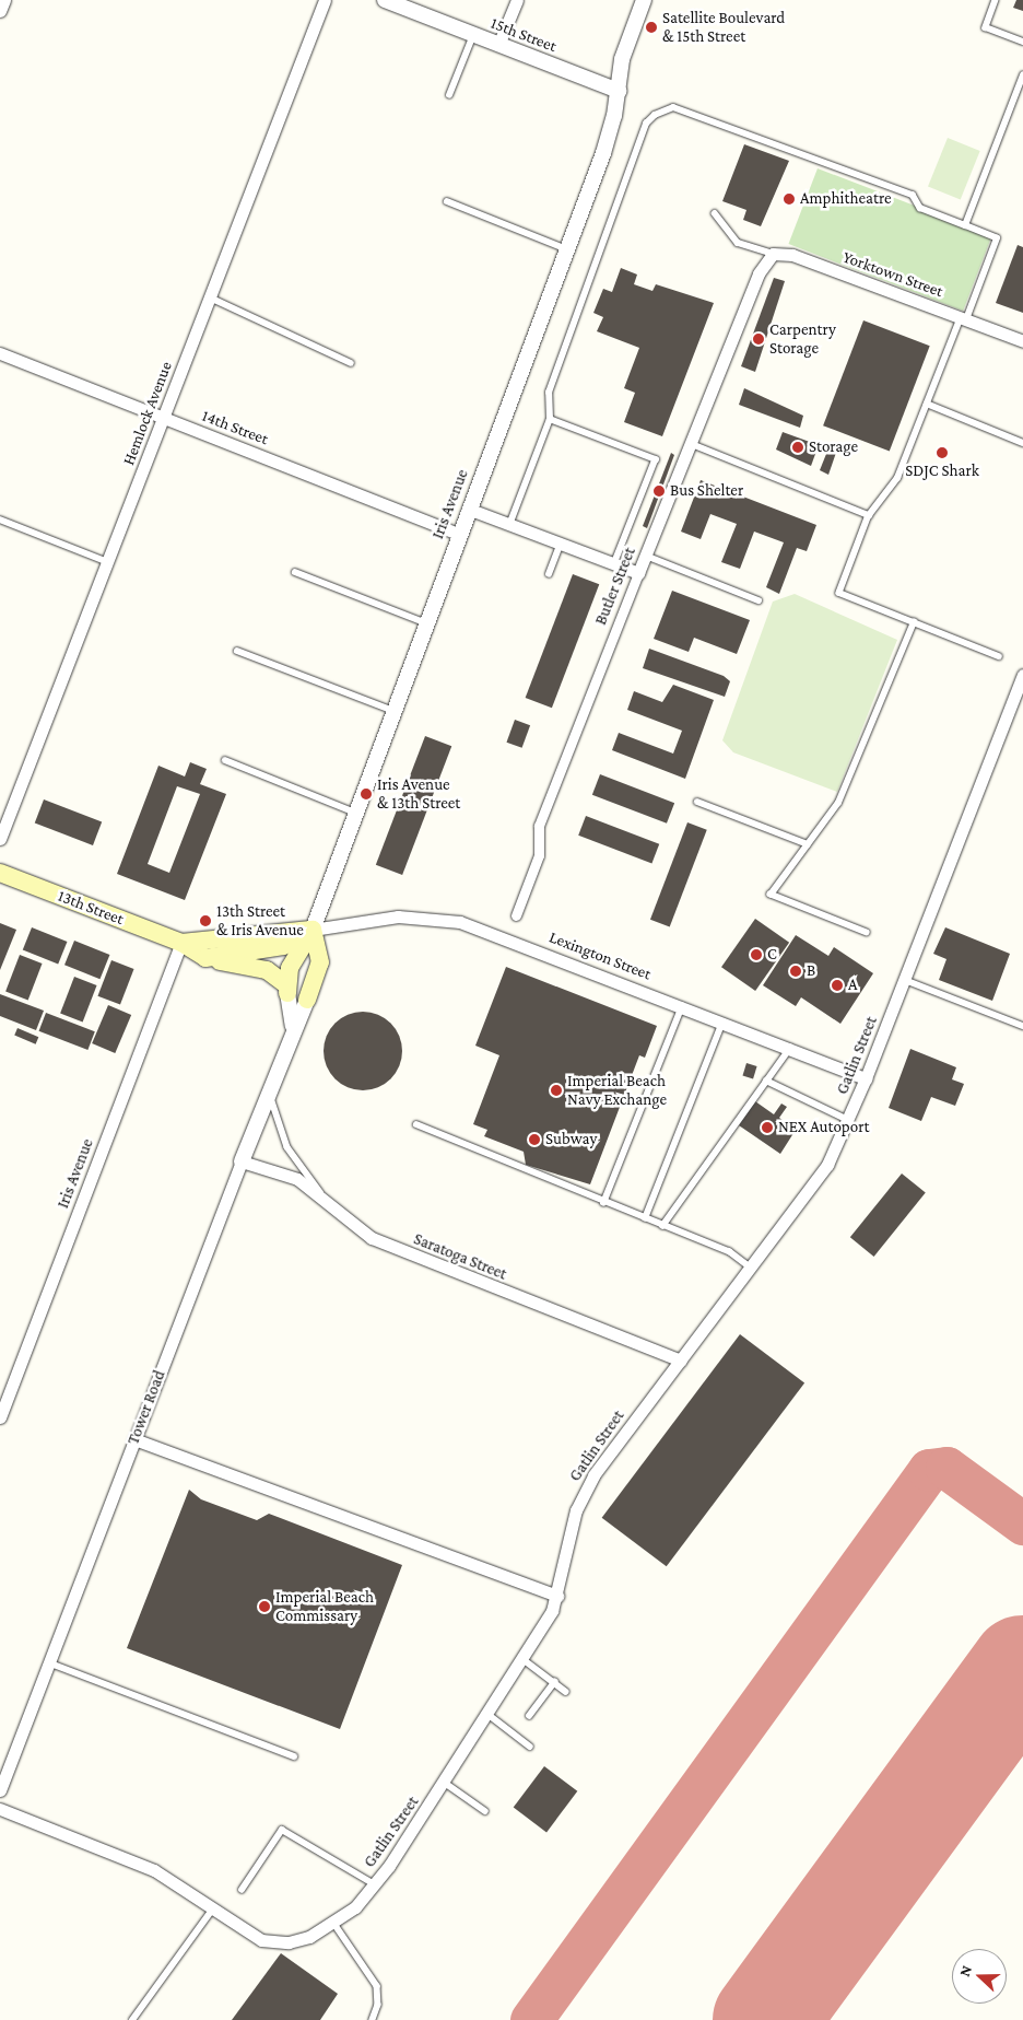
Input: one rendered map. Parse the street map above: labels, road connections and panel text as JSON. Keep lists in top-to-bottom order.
{
  "streets": {
    "main road": ["13th Street", "Tower Road"],
    "street": [
      "15th Street",
      "Yorktown Street",
      "Hemlock Avenue",
      "14th Street",
      "Iris Avenue",
      "Butler Street",
      "Lexington Street",
      "Gatlin Street",
      "Saratoga Street"
    ]
  },
  "crossings": [
    ["15th Street", "Iris Avenue"],
    ["Yorktown Street", "Butler Street"],
    ["Hemlock Avenue", "14th Street"],
    ["14th Street", "Iris Avenue"],
    ["Iris Avenue", "13th Street"],
    ["Iris Avenue", "Lexington Street"],
    ["Iris Avenue", "Tower Road"],
    ["13th Street", "Lexington Street"],
    ["13th Street", "Tower Road"],
    ["Lexington Street", "Gatlin Street"],
    ["Lexington Street", "Tower Road"],
    ["Gatlin Street", "Saratoga Street"],
    ["Saratoga Street", "Tower Road"]
  ],
  "places": [
    "Satellite Boulevard & 15th Street",
    "Amphitheatre",
    "Carpentry Storage",
    "Storage",
    "SDJC Shark",
    "Bus Shelter",
    "Iris Avenue & 13th Street",
    "13th Street & Iris Avenue",
    "C",
    "B",
    "A",
    "Imperial Beach Navy Exchange",
    "NEX Autoport",
    "Subway",
    "Imperial Beach Commissary"
  ],
  "north": "left"
}
